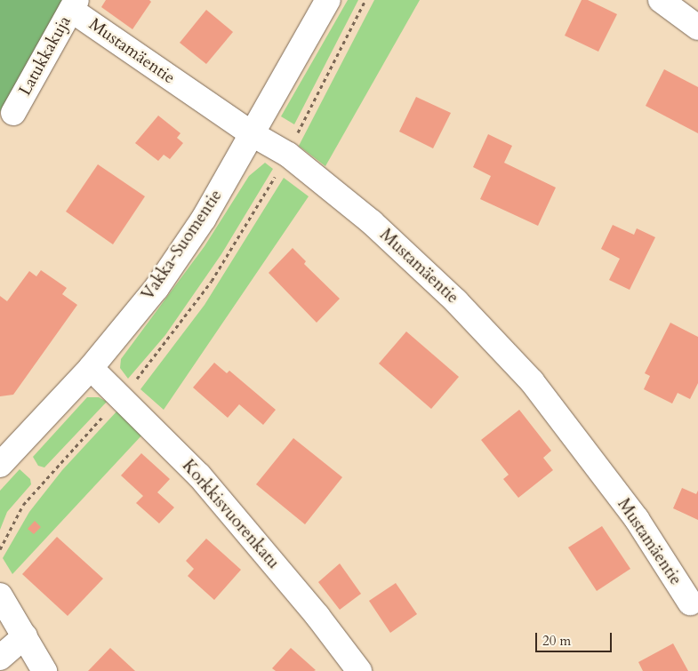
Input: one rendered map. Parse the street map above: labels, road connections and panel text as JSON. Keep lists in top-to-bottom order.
{
  "streets": {
    "street": [
      "Mustamäentie",
      "Latukkakuja",
      "Vakka-Suomentie",
      "Korkkisvuorenkatu"
    ]
  },
  "crossings": [
    ["Mustamäentie", "Latukkakuja"],
    ["Mustamäentie", "Vakka-Suomentie"],
    ["Vakka-Suomentie", "Korkkisvuorenkatu"]
  ],
  "scale_bar": "20 m"
}
